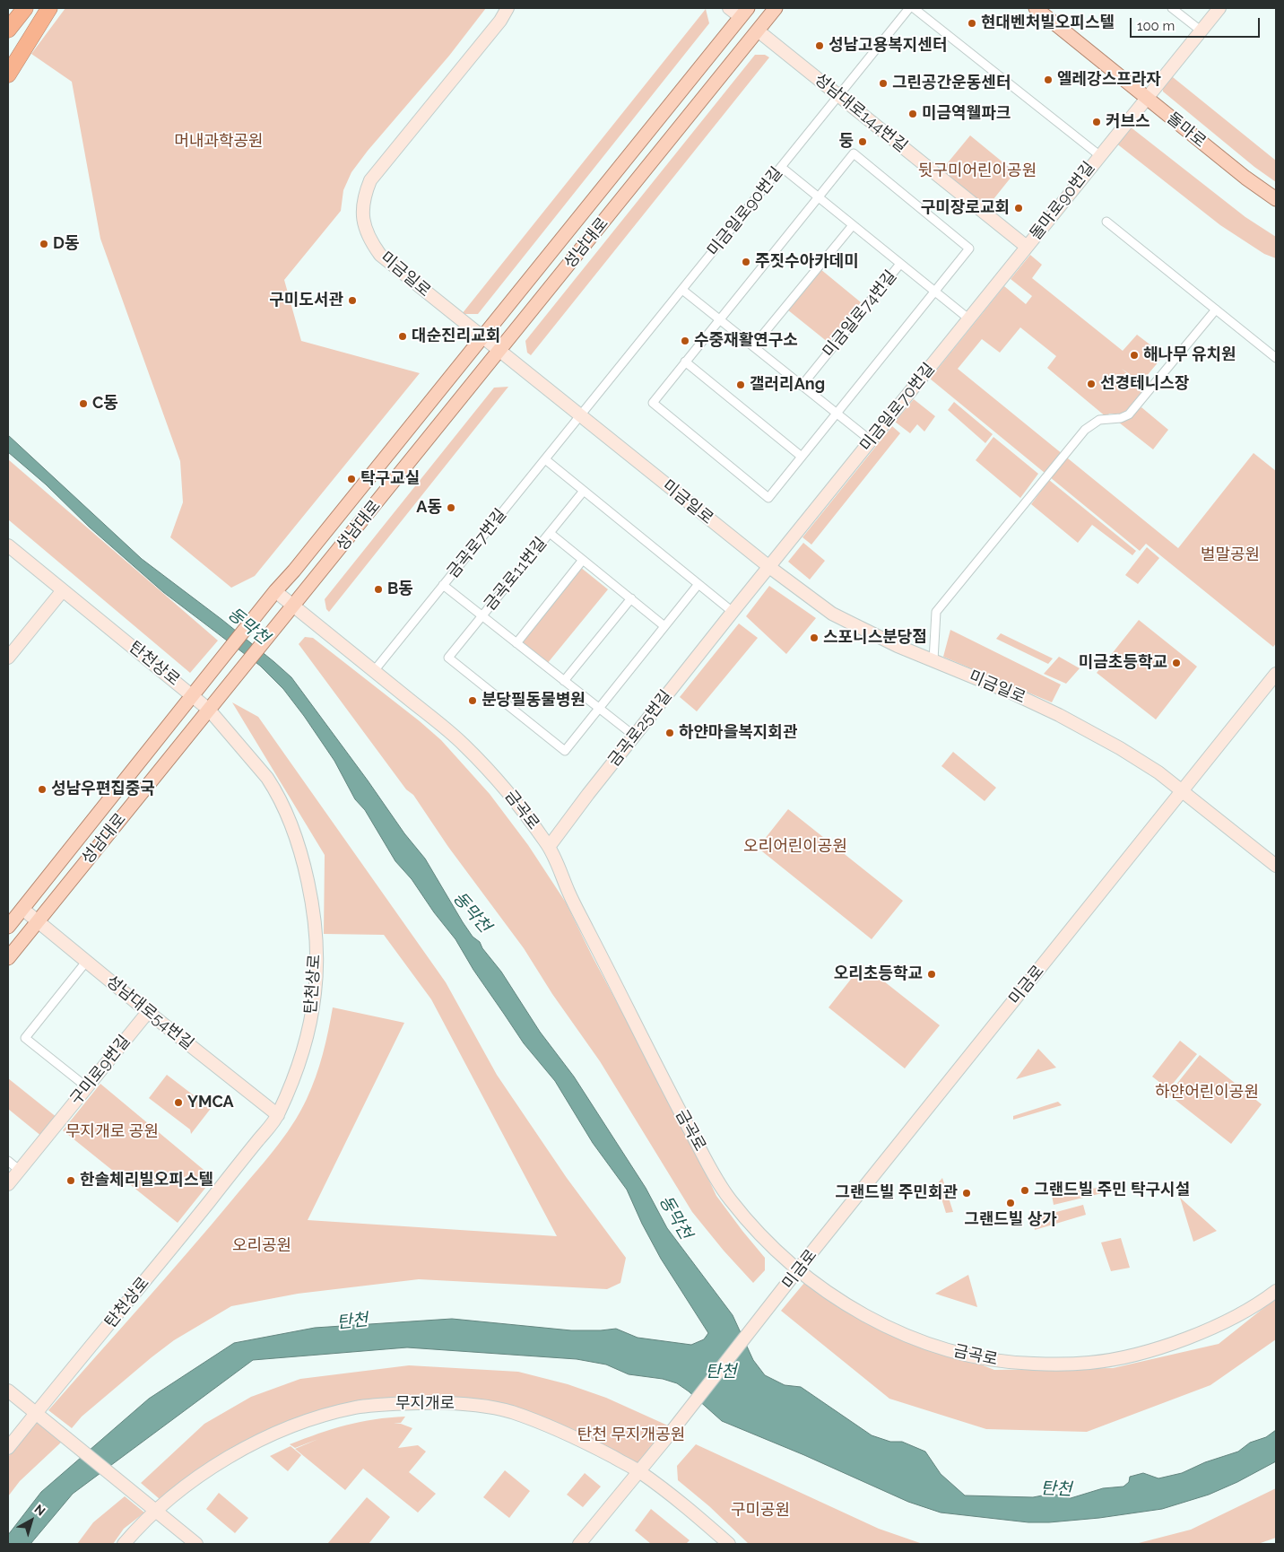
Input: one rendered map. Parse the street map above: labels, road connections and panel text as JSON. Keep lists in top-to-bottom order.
{
  "streets": {
    "main road": ["돌마로", "성남대로"],
    "street": [
      "성남대로144번길",
      "돌마로90번길",
      "미금일로90번길",
      "미금일로",
      "미금일로74번길",
      "미금일로70번길",
      "금곡로7번길",
      "금곡로11번길",
      "탄천상로",
      "금곡로25번길",
      "금곡로",
      "미금로",
      "성남대로54번길",
      "구미로9번길",
      "무지개로"
    ]
  },
  "crossings": [
    ["성남대로144번길", "돌마로90번길"],
    ["성남대로144번길", "미금일로90번길"],
    ["성남대로144번길", "성남대로"],
    ["성남대로144번길", "미금일로70번길"],
    ["돌마로", "돌마로90번길"],
    ["돌마로90번길", "미금일로70번길"],
    ["미금일로90번길", "미금일로"],
    ["미금일로90번길", "금곡로7번길"],
    ["성남대로", "미금일로"],
    ["성남대로", "탄천상로"],
    ["성남대로", "금곡로"],
    ["성남대로", "성남대로54번길"],
    ["미금일로", "미금일로70번길"],
    ["미금일로", "금곡로7번길"],
    ["미금일로", "금곡로25번길"],
    ["미금일로", "미금로"],
    ["미금일로74번길", "미금일로70번길"],
    ["미금일로70번길", "금곡로25번길"],
    ["금곡로7번길", "금곡로11번길"],
    ["금곡로7번길", "금곡로"],
    ["금곡로11번길", "금곡로25번길"],
    ["탄천상로", "성남대로54번길"],
    ["금곡로25번길", "금곡로"],
    ["금곡로", "미금로"],
    ["미금로", "무지개로"],
    ["성남대로54번길", "구미로9번길"]
  ],
  "water": ["동막천", "탄천"],
  "parks": [
    "머내과학공원",
    "뒷구미어린이공원",
    "벌말공원",
    "오리어린이공원",
    "하얀어린이공원",
    "무지개로 공원",
    "오리공원",
    "탄천 무지개공원",
    "구미공원"
  ],
  "places": [
    "현대벤처빌오피스텔",
    "성남고용복지센터",
    "엘레강스프라자",
    "그린공간운동센터",
    "미금역웰파크",
    "커브스",
    "둥",
    "구미장로교회",
    "D동",
    "주짓수아카데미",
    "구미도서관",
    "대순진리교회",
    "수중재활연구소",
    "해나무 유치원",
    "선경테니스장",
    "갤러리Ang",
    "C동",
    "탁구교실",
    "A동",
    "B동",
    "스포니스분당점",
    "미금초등학교",
    "분당필동물병원",
    "하얀마을복지회관",
    "성남우편집중국",
    "오리초등학교",
    "YMCA",
    "한솔체리빌오피스텔",
    "그랜드빌 주민 탁구시설",
    "그랜드빌 주민회관",
    "그랜드빌 상가"
  ],
  "scale_bar": "100 m",
  "north": "top right"
}
